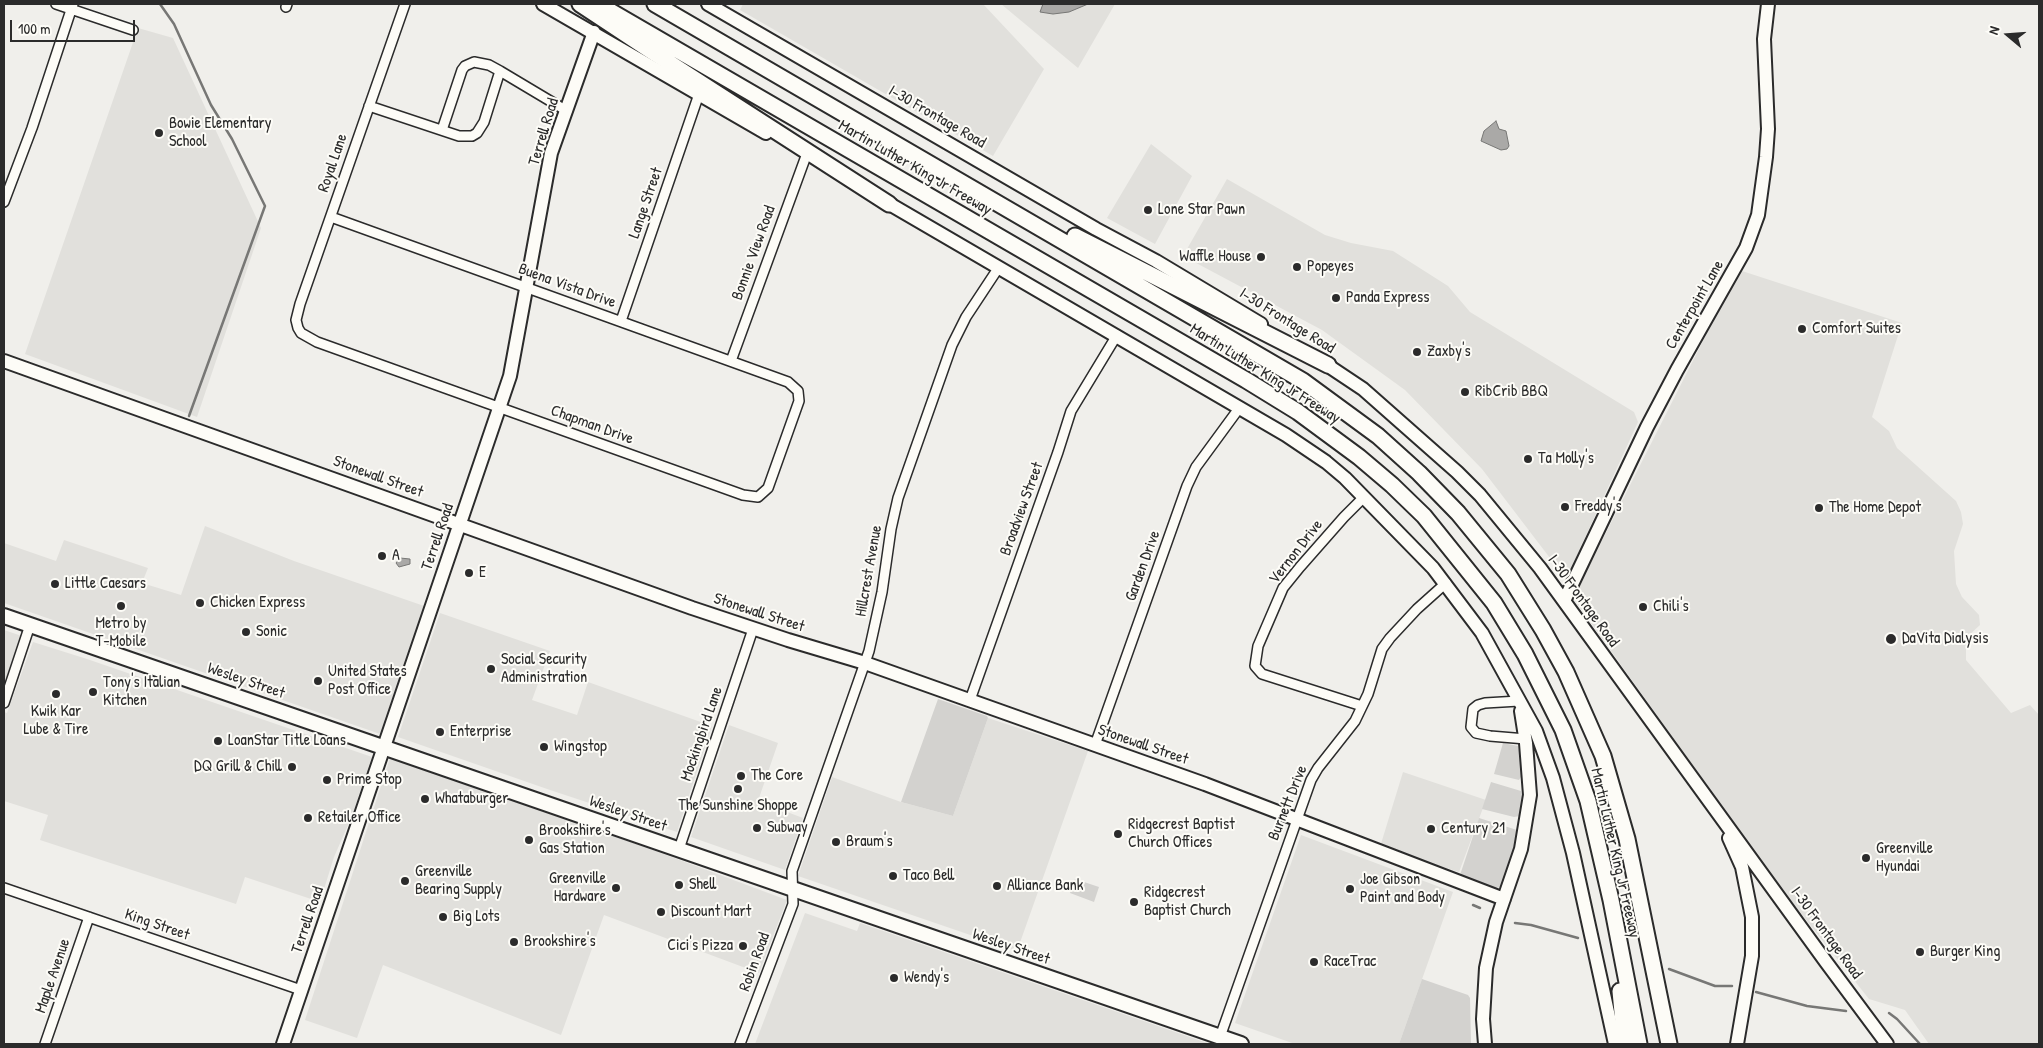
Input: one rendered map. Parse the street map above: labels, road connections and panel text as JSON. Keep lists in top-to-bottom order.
{
  "streets": {
    "highway": ["Martin Luther King Jr Freeway"],
    "main road": [
      "I-30 Frontage Road",
      "Terrell Road",
      "Centerpoint Lane",
      "Stonewall Street",
      "Wesley Street"
    ],
    "street": [
      "Royal Lane",
      "Lange Street",
      "Bonnie View Road",
      "Buena Vista Drive",
      "Chapman Drive",
      "Broadview Street",
      "Vernon Drive",
      "Garden Drive",
      "Hillcrest Avenue",
      "Mockingbird Lane",
      "Burnett Drive",
      "King Street",
      "Robin Road",
      "Maple Avenue"
    ]
  },
  "crossings": [
    ["I-30 Frontage Road", "Centerpoint Lane"],
    ["Terrell Road", "Buena Vista Drive"],
    ["Terrell Road", "Chapman Drive"],
    ["Terrell Road", "Stonewall Street"],
    ["Terrell Road", "Wesley Street"],
    ["Terrell Road", "King Street"],
    ["Royal Lane", "Buena Vista Drive"],
    ["Royal Lane", "Chapman Drive"],
    ["Lange Street", "Buena Vista Drive"],
    ["Bonnie View Road", "Buena Vista Drive"],
    ["Buena Vista Drive", "Chapman Drive"],
    ["Stonewall Street", "Broadview Street"],
    ["Stonewall Street", "Garden Drive"],
    ["Stonewall Street", "Hillcrest Avenue"],
    ["Stonewall Street", "Mockingbird Lane"],
    ["Stonewall Street", "Burnett Drive"],
    ["Vernon Drive", "Burnett Drive"],
    ["Hillcrest Avenue", "Wesley Street"],
    ["Hillcrest Avenue", "Robin Road"],
    ["Wesley Street", "Mockingbird Lane"],
    ["Wesley Street", "Burnett Drive"],
    ["Wesley Street", "Robin Road"],
    ["King Street", "Maple Avenue"]
  ],
  "places": [
    "Bowie Elementary School",
    "Lone Star Pawn",
    "Waffle House",
    "Popeyes",
    "Panda Express",
    "Comfort Suites",
    "Zaxby's",
    "RibCrib BBQ",
    "Ta Molly's",
    "Freddy's",
    "The Home Depot",
    "A",
    "E",
    "Little Caesars",
    "Chicken Express",
    "Metro by T-Mobile",
    "Chili's",
    "Sonic",
    "DaVita Dialysis",
    "Social Security Administration",
    "United States Post Office",
    "Tony's Italian Kitchen",
    "Kwik Kar Lube & Tire",
    "Enterprise",
    "LoanStar Title Loans",
    "Wingstop",
    "DQ Grill & Chill",
    "The Core",
    "Prime Stop",
    "The Sunshine Shoppe",
    "Whataburger",
    "Retailer Office",
    "Subway",
    "Century 21",
    "Ridgecrest Baptist Church Offices",
    "Brookshire's Gas Station",
    "Braum's",
    "Greenville Hyundai",
    "Taco Bell",
    "Greenville Bearing Supply",
    "Shell",
    "Alliance Bank",
    "Greenville Hardware",
    "Joe Gibson Paint and Body",
    "Ridgecrest Baptist Church",
    "Discount Mart",
    "Big Lots",
    "Brookshire's",
    "Cici's Pizza",
    "Burger King",
    "RaceTrac",
    "Wendy's"
  ],
  "scale_bar": "100 m",
  "north": "left"
}
